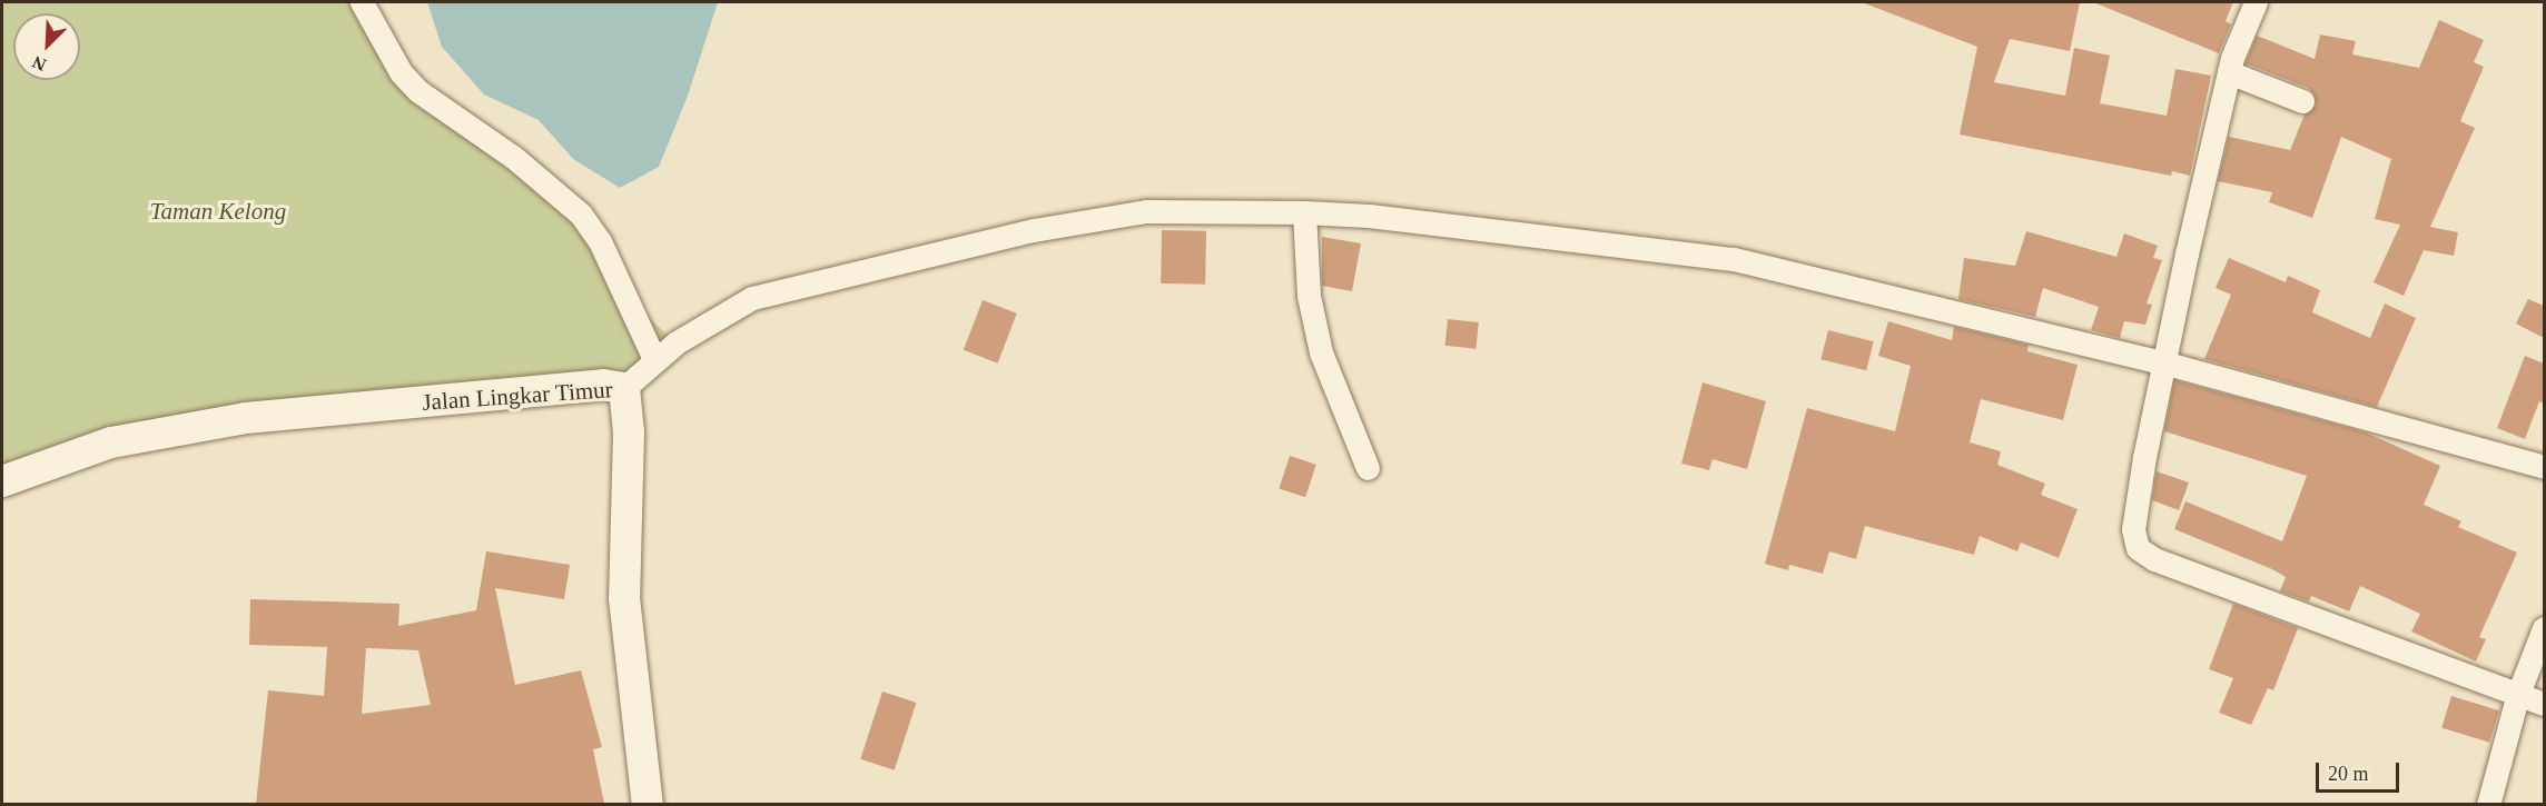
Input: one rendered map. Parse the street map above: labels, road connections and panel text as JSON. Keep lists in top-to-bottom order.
{
  "streets": {
    "main road": ["Jalan Lingkar Timur"]
  },
  "parks": ["Taman Kelong"],
  "scale_bar": "20 m",
  "north": "bottom left"
}
